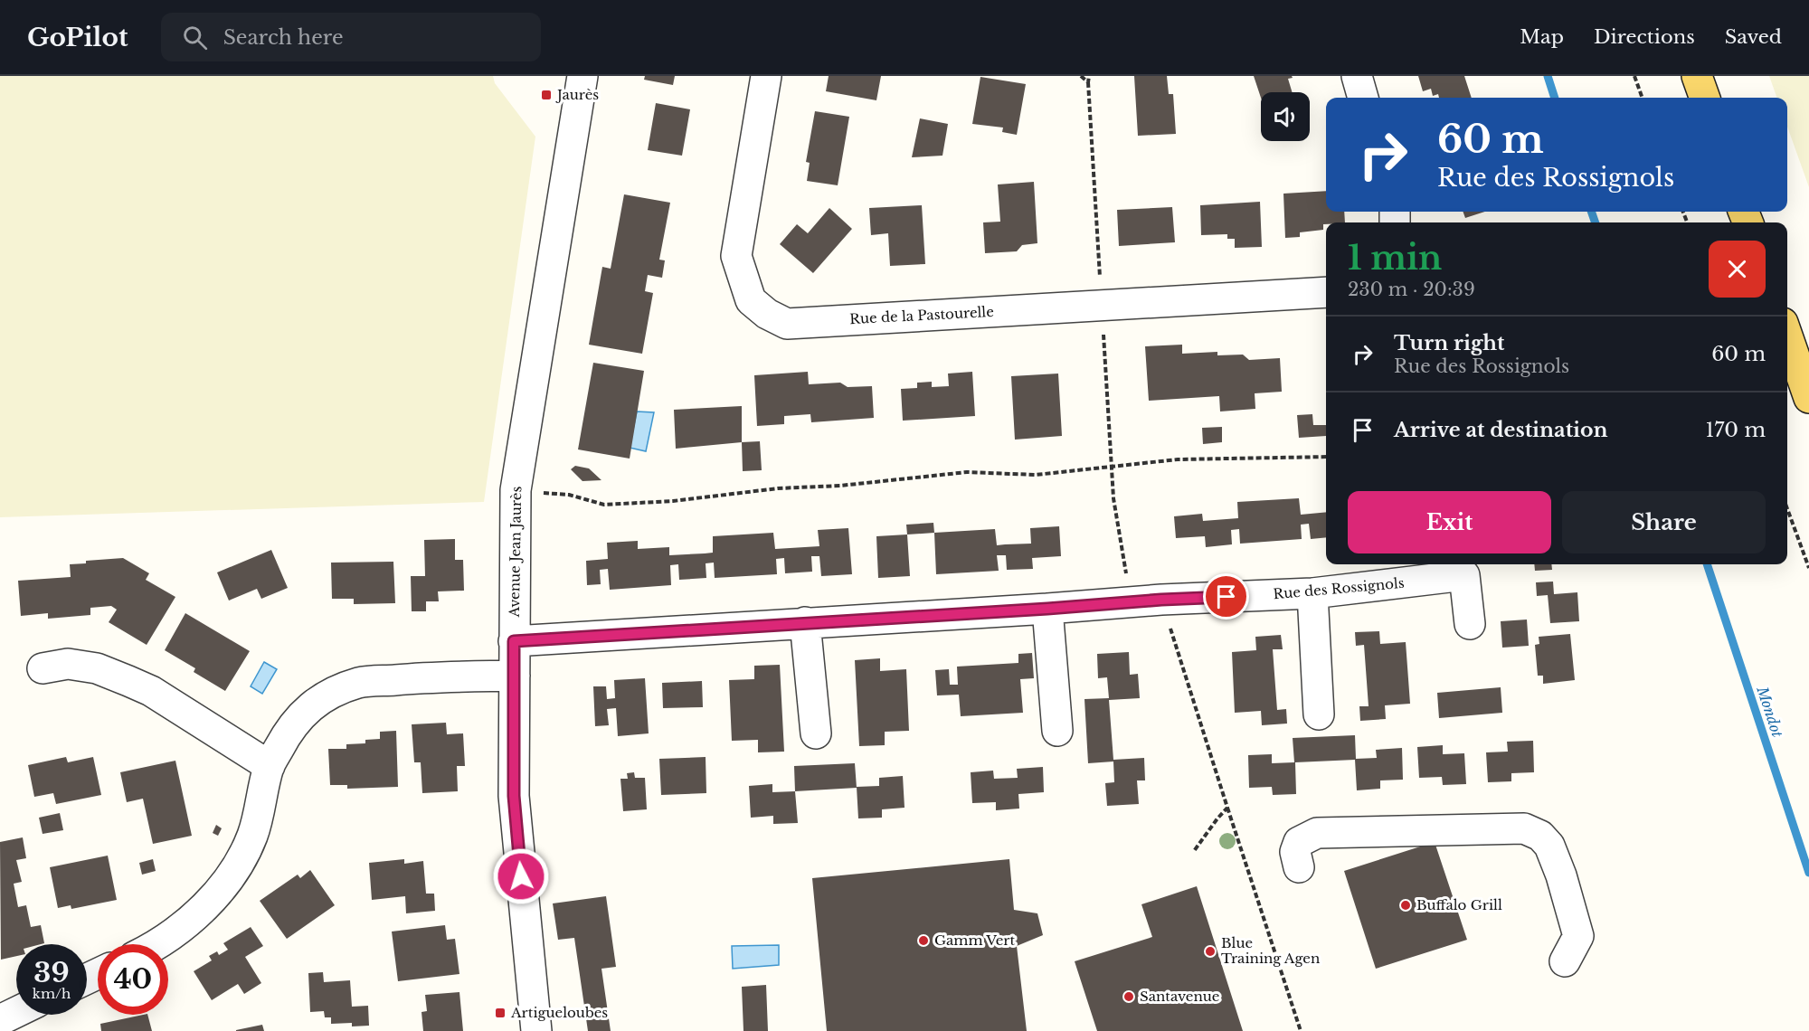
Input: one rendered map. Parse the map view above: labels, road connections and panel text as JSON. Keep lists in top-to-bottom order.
{
  "streets": {
    "street": ["Rue de la Pastourelle", "Avenue Jean Jaurès", "Rue des Rossignols"]
  },
  "crossings": [
    ["Avenue Jean Jaurès", "Rue des Rossignols"]
  ],
  "water": ["Mondot"],
  "places": {
    "transit": ["Jaurès", "Artigueloubes"],
    "other": [
      "Buffalo Grill",
      "Gamm Vert",
      "Blue Training Agen",
      "Santavenue"
    ]
  },
  "page": {
    "header": "GoPilot",
    "search": "Search here",
    "nav": ["Map", "Directions", "Saved"],
    "turn": ["60 m", "Rue des Rossignols"],
    "heading": ["1 min", "230 m · 20:39"],
    "list": [
      {
        "name": "Turn right",
        "note": "Rue des Rossignols",
        "value": "60 m"
      },
      {
        "name": "Arrive at destination",
        "value": "170 m"
      }
    ],
    "buttons": ["Exit", "Share"],
    "speed": "39 km/h",
    "limit": "40"
  }
}
